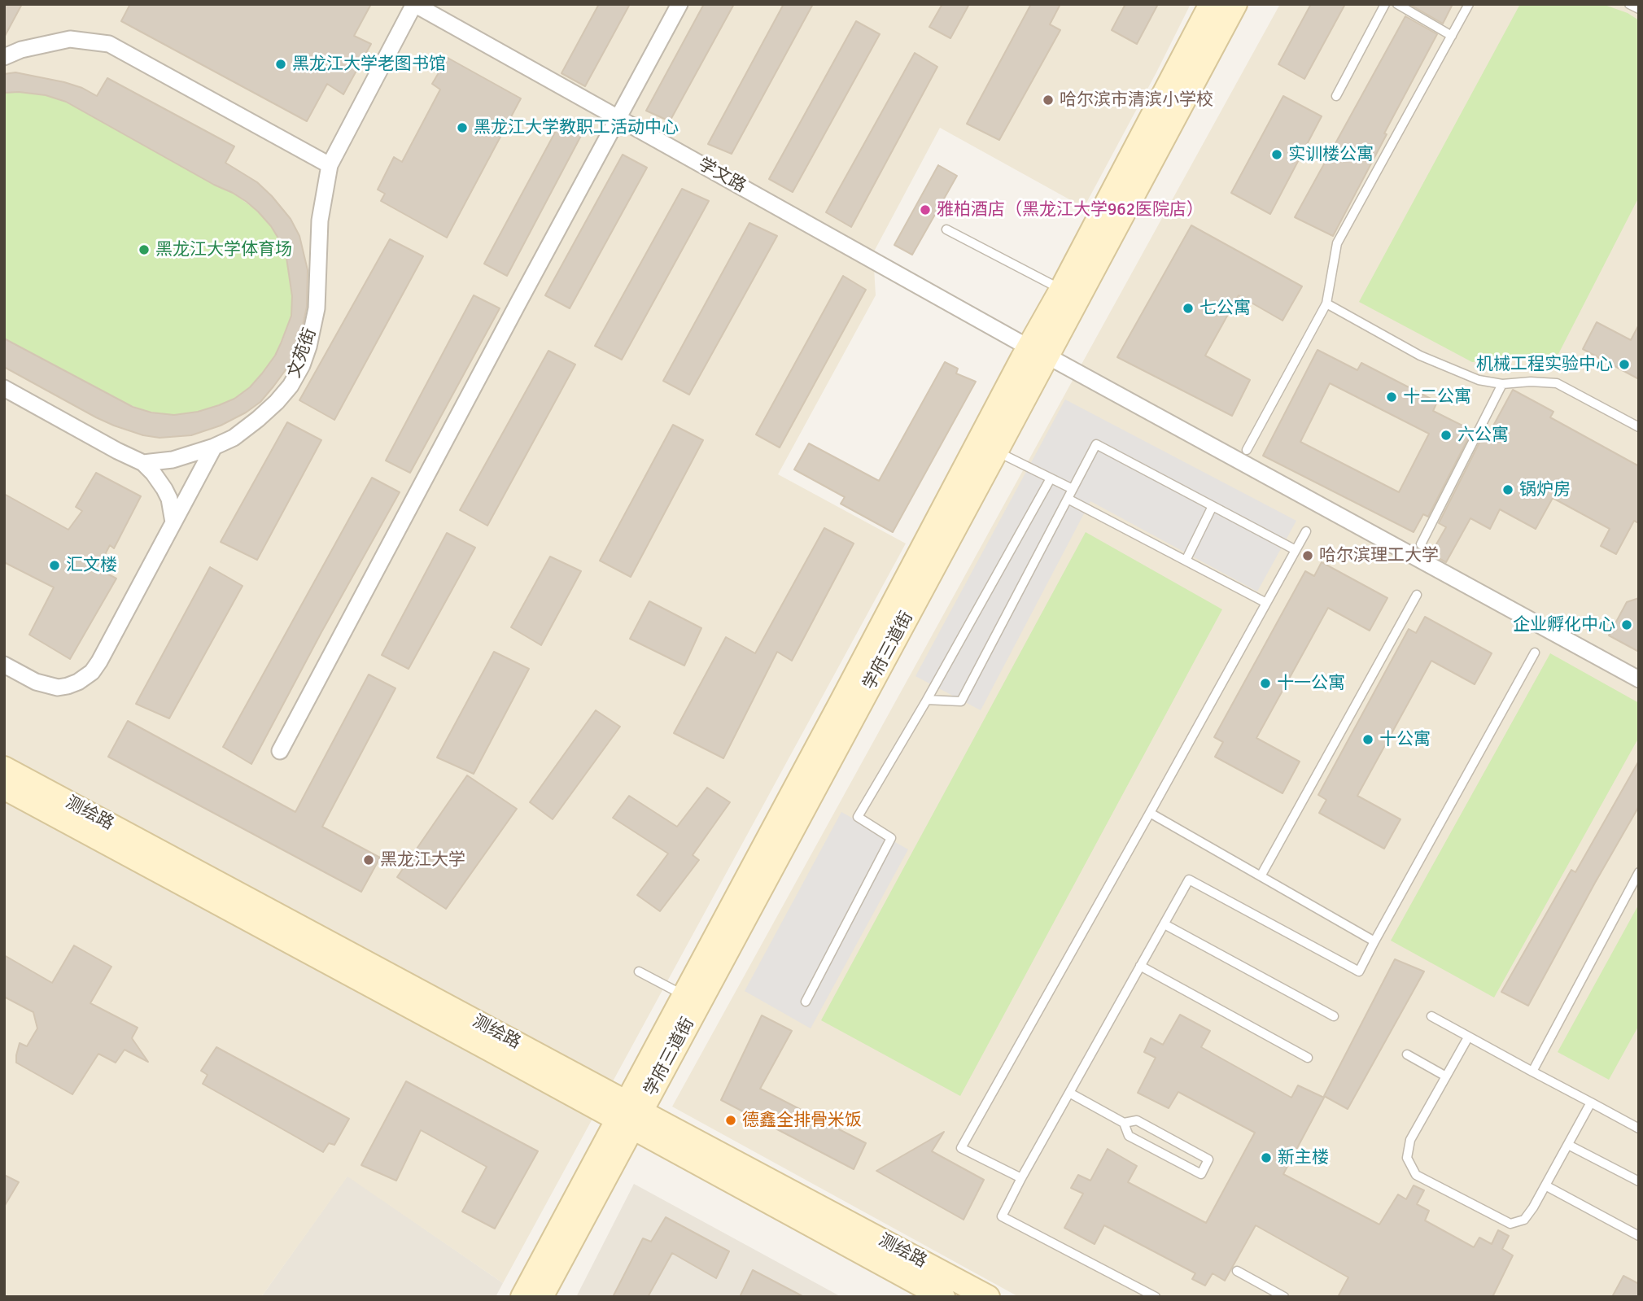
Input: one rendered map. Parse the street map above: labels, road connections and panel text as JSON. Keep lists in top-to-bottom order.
{
  "streets": {
    "main road": ["学府三道街", "测绘路"],
    "street": ["学文路", "文苑街"]
  },
  "crossings": [
    ["学文路", "文苑街"],
    ["学文路", "学府三道街"],
    ["学府三道街", "测绘路"]
  ],
  "places": [
    "黑龙江大学老图书馆",
    "哈尔滨市清滨小学校",
    "黑龙江大学教职工活动中心",
    "实训楼公寓",
    "雅柏酒店（黑龙江大学962医院店）",
    "黑龙江大学体育场",
    "七公寓",
    "机械工程实验中心",
    "十二公寓",
    "六公寓",
    "锅炉房",
    "哈尔滨理工大学",
    "汇文楼",
    "企业孵化中心",
    "十一公寓",
    "十公寓",
    "黑龙江大学",
    "德鑫全排骨米饭",
    "新主楼"
  ]
}
